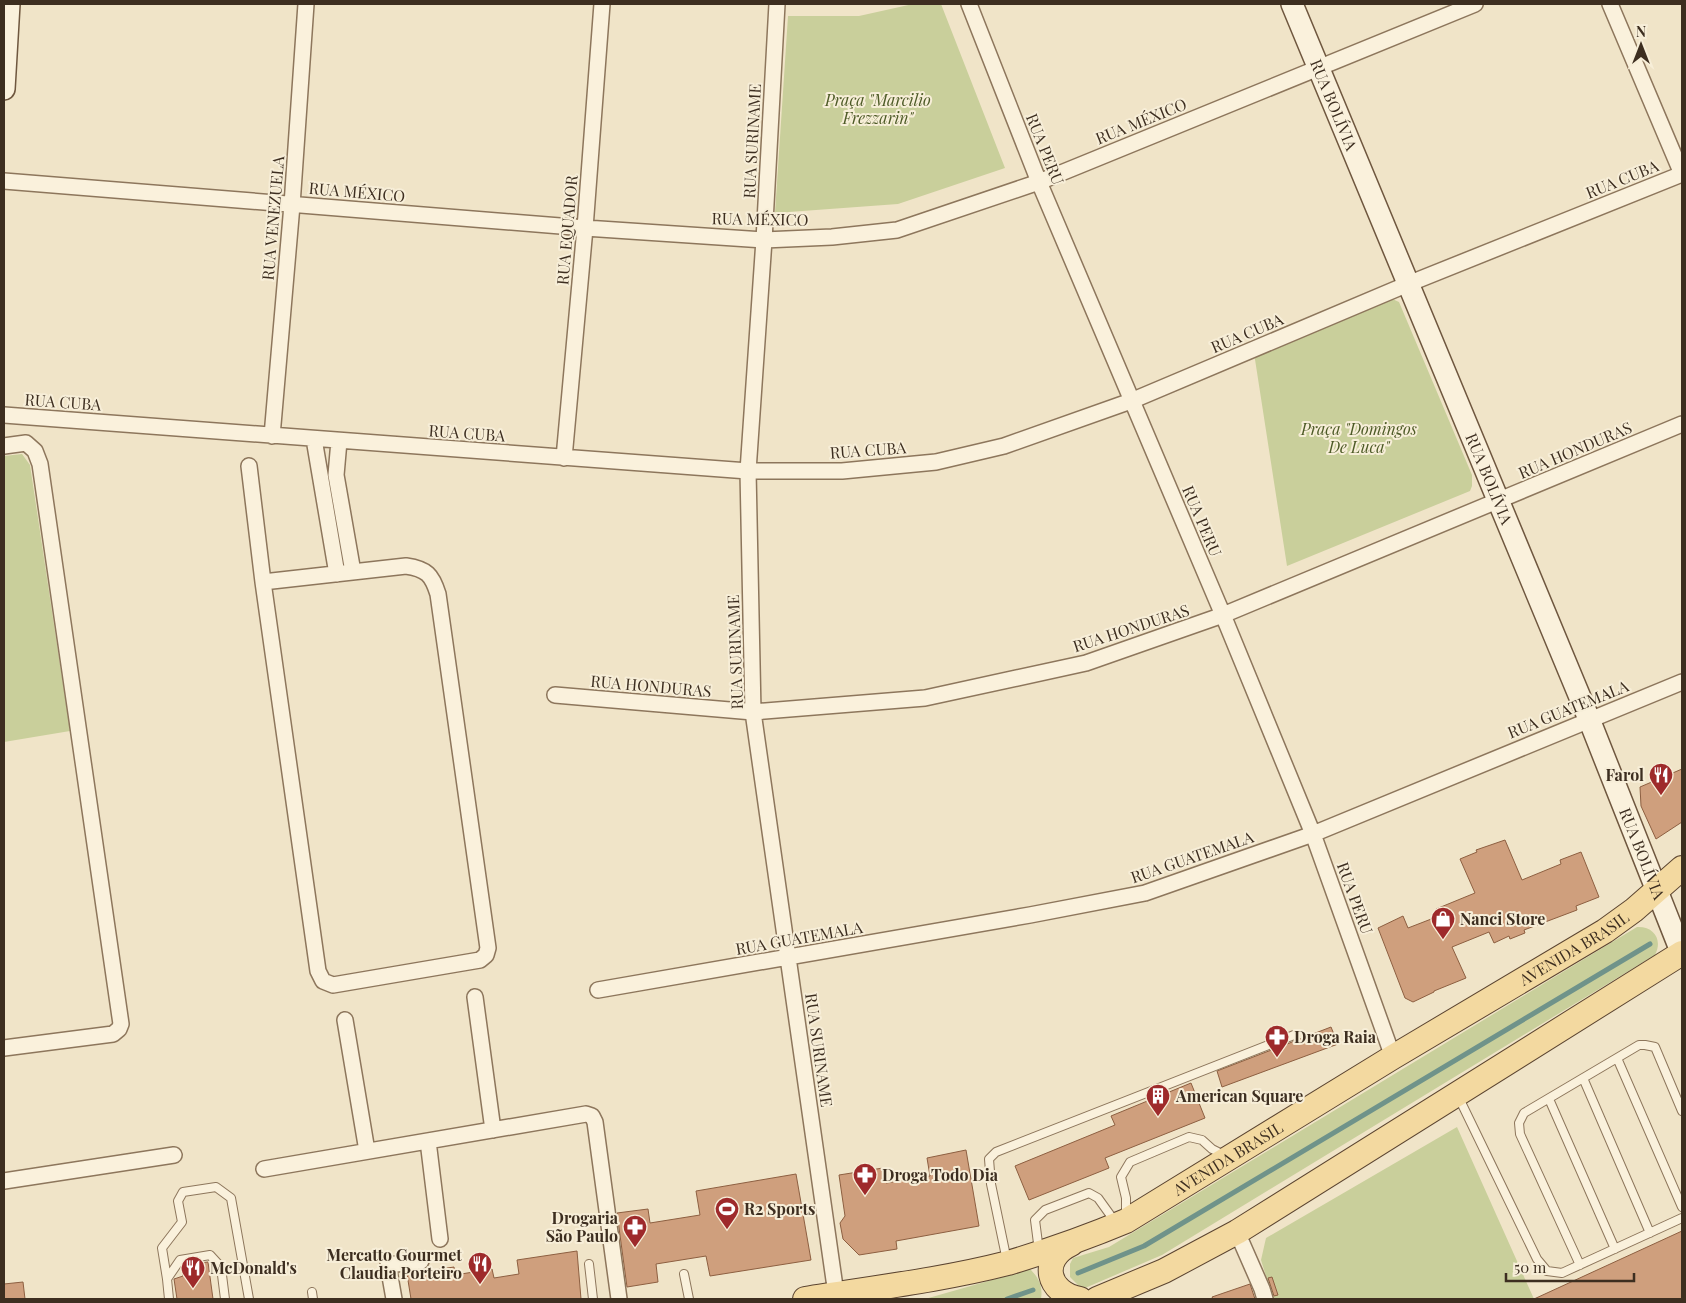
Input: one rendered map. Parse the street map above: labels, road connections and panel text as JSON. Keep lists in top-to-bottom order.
{
  "streets": {
    "main road": ["RUA BOLÍVIA", "AVENIDA BRASIL"],
    "street": [
      "RUA MÉXICO",
      "RUA SURINAME",
      "RUA PERU",
      "RUA CUBA",
      "RUA VENEZUELA",
      "RUA EQUADOR",
      "RUA HONDURAS",
      "RUA GUATEMALA"
    ]
  },
  "crossings": [
    ["RUA BOLÍVIA", "RUA MÉXICO"],
    ["RUA BOLÍVIA", "RUA CUBA"],
    ["RUA BOLÍVIA", "RUA HONDURAS"],
    ["RUA BOLÍVIA", "RUA GUATEMALA"],
    ["RUA BOLÍVIA", "AVENIDA BRASIL"],
    ["RUA MÉXICO", "RUA SURINAME"],
    ["RUA MÉXICO", "RUA PERU"],
    ["RUA MÉXICO", "RUA VENEZUELA"],
    ["RUA MÉXICO", "RUA EQUADOR"],
    ["RUA SURINAME", "RUA CUBA"],
    ["RUA SURINAME", "RUA HONDURAS"],
    ["RUA SURINAME", "RUA GUATEMALA"],
    ["RUA SURINAME", "AVENIDA BRASIL"],
    ["RUA PERU", "RUA CUBA"],
    ["RUA PERU", "RUA HONDURAS"],
    ["RUA PERU", "RUA GUATEMALA"],
    ["RUA PERU", "AVENIDA BRASIL"],
    ["RUA CUBA", "RUA VENEZUELA"],
    ["RUA CUBA", "RUA EQUADOR"]
  ],
  "parks": ["Praça \"Marcilio Frezzarin\"", "Praça \"Domingos De Luca\""],
  "places": {
    "restaurant": ["Farol", "Mercatto Gourmet Claudia Porteiro", "McDonald's"],
    "shop": ["Nanci Store"],
    "pharmacy": ["Droga Raia", "Droga Todo Dia", "Drogaria São Paulo"],
    "building": ["American Square"],
    "sports": ["R2 Sports"]
  },
  "scale_bar": "50 m",
  "north": "top"
}
